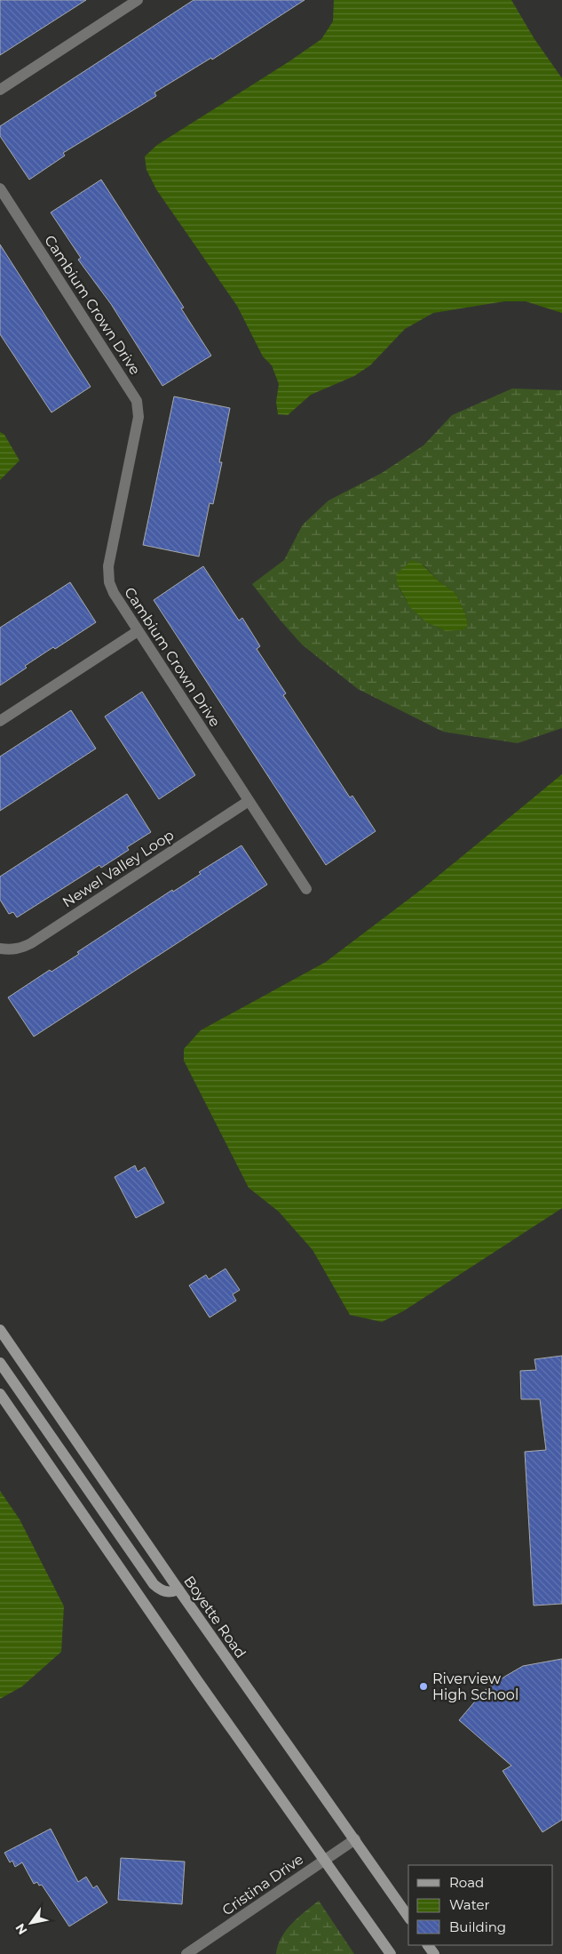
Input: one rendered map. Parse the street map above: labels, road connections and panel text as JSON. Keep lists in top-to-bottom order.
{
  "streets": {
    "main road": ["Boyette Road"],
    "street": ["Cambium Crown Drive", "Newel Valley Loop", "Cristina Drive"]
  },
  "crossings": [
    ["Cambium Crown Drive", "Newel Valley Loop"],
    ["Boyette Road", "Cristina Drive"]
  ],
  "places": ["Riverview High School"],
  "legend": ["Road", "Water", "Building"],
  "north": "bottom left"
}
